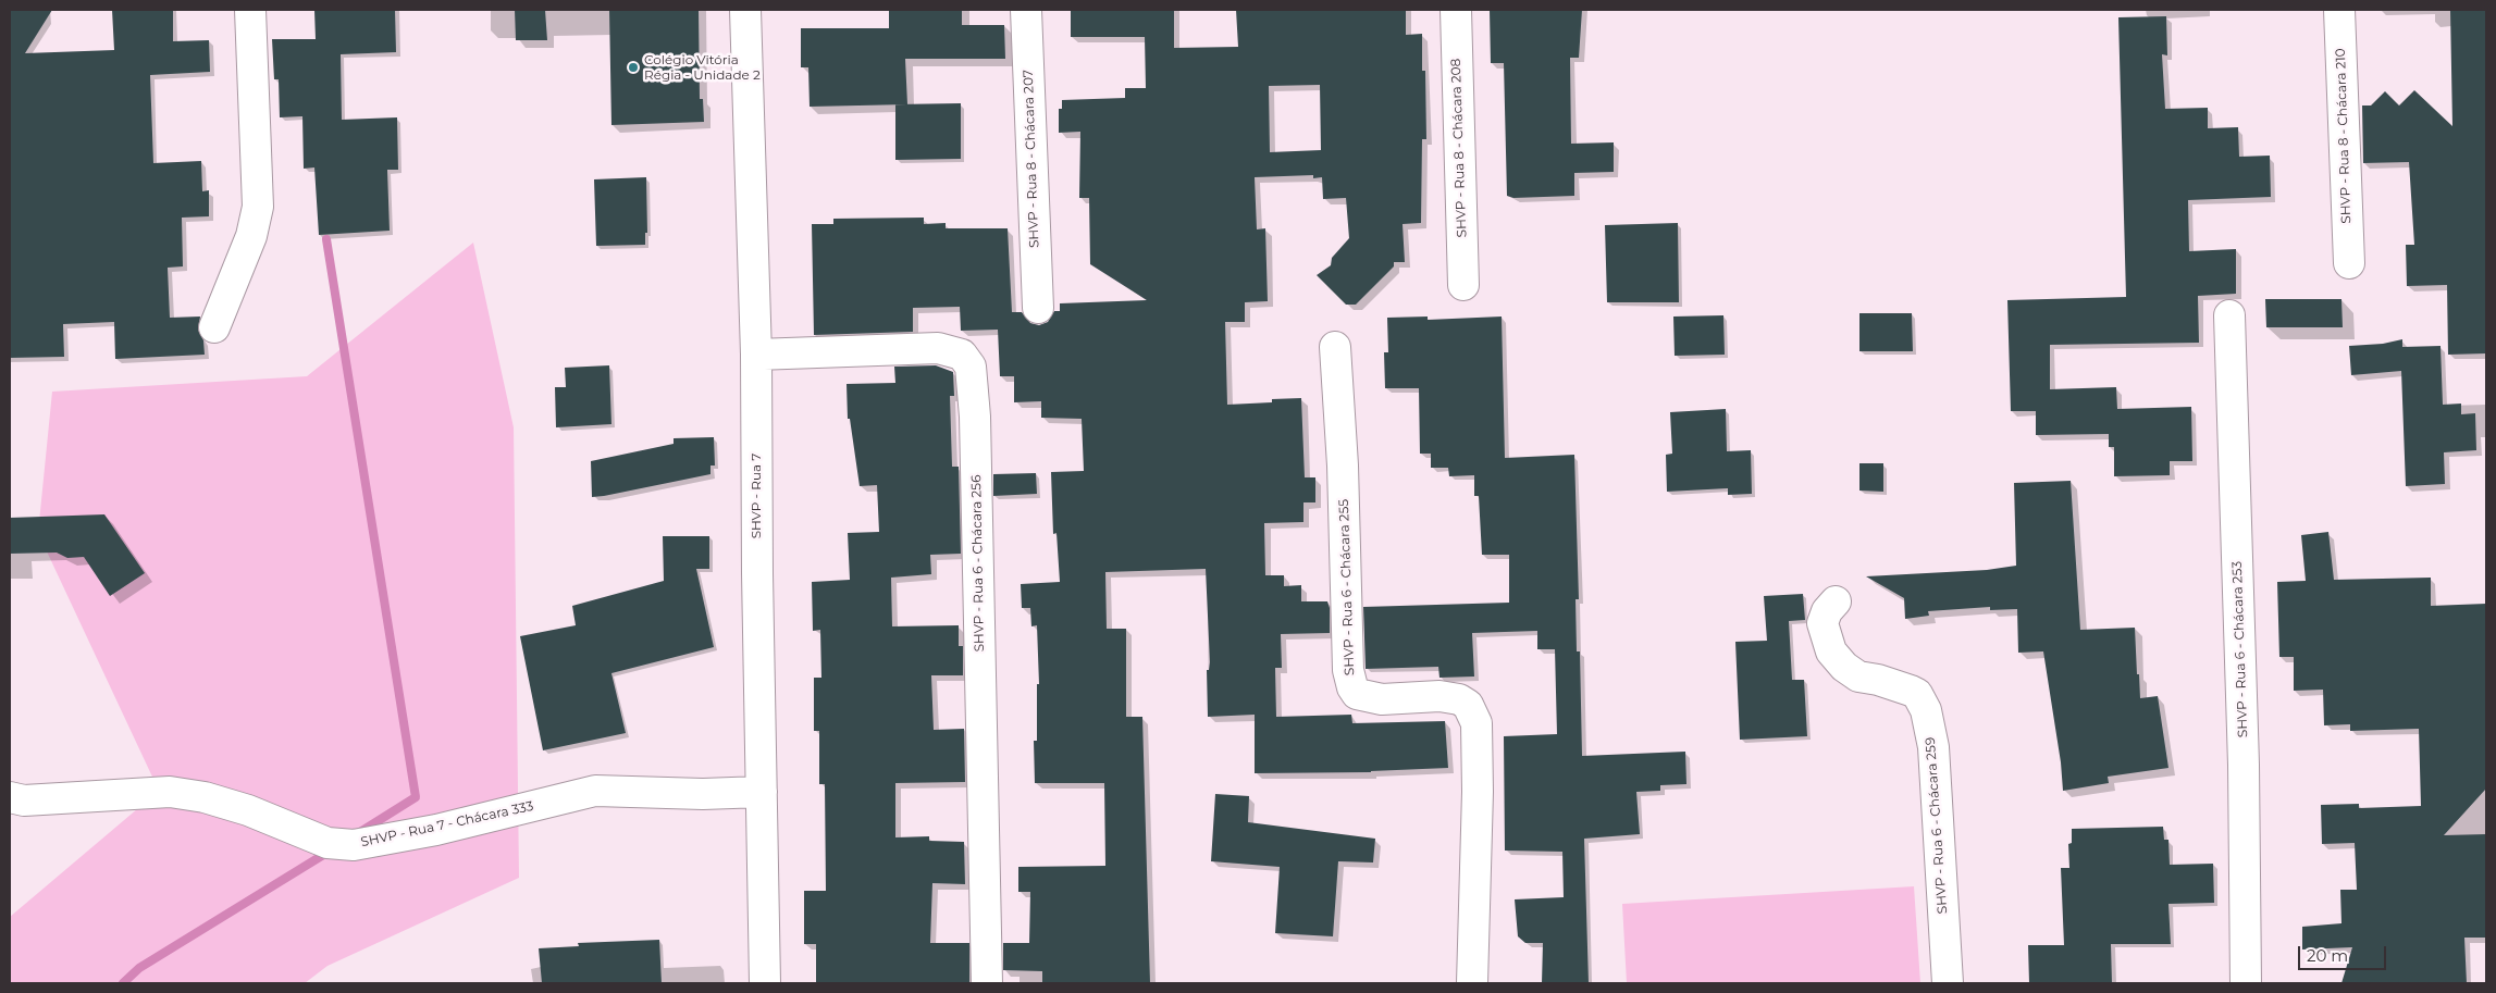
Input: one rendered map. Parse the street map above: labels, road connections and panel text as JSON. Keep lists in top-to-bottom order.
{
  "streets": {
    "street": [
      "SHVP - Rua 8 - Chácara 210",
      "SHVP - Rua 8 - Chácara 208",
      "SHVP - Rua 8 - Chácara 207",
      "SHVP - Rua 7",
      "SHVP - Rua 6 - Chácara 256",
      "SHVP - Rua 6 - Chácara 255",
      "SHVP - Rua 6 - Chácara 253",
      "SHVP - Rua 7 - Chácara 333",
      "SHVP - Rua 6 - Chácara 259"
    ]
  },
  "crossings": [
    ["SHVP - Rua 7", "SHVP - Rua 6 - Chácara 256"],
    ["SHVP - Rua 7", "SHVP - Rua 7 - Chácara 333"]
  ],
  "places": ["Colégio Vitória Régia - Unidade 2"],
  "scale_bar": "20 m"
}
